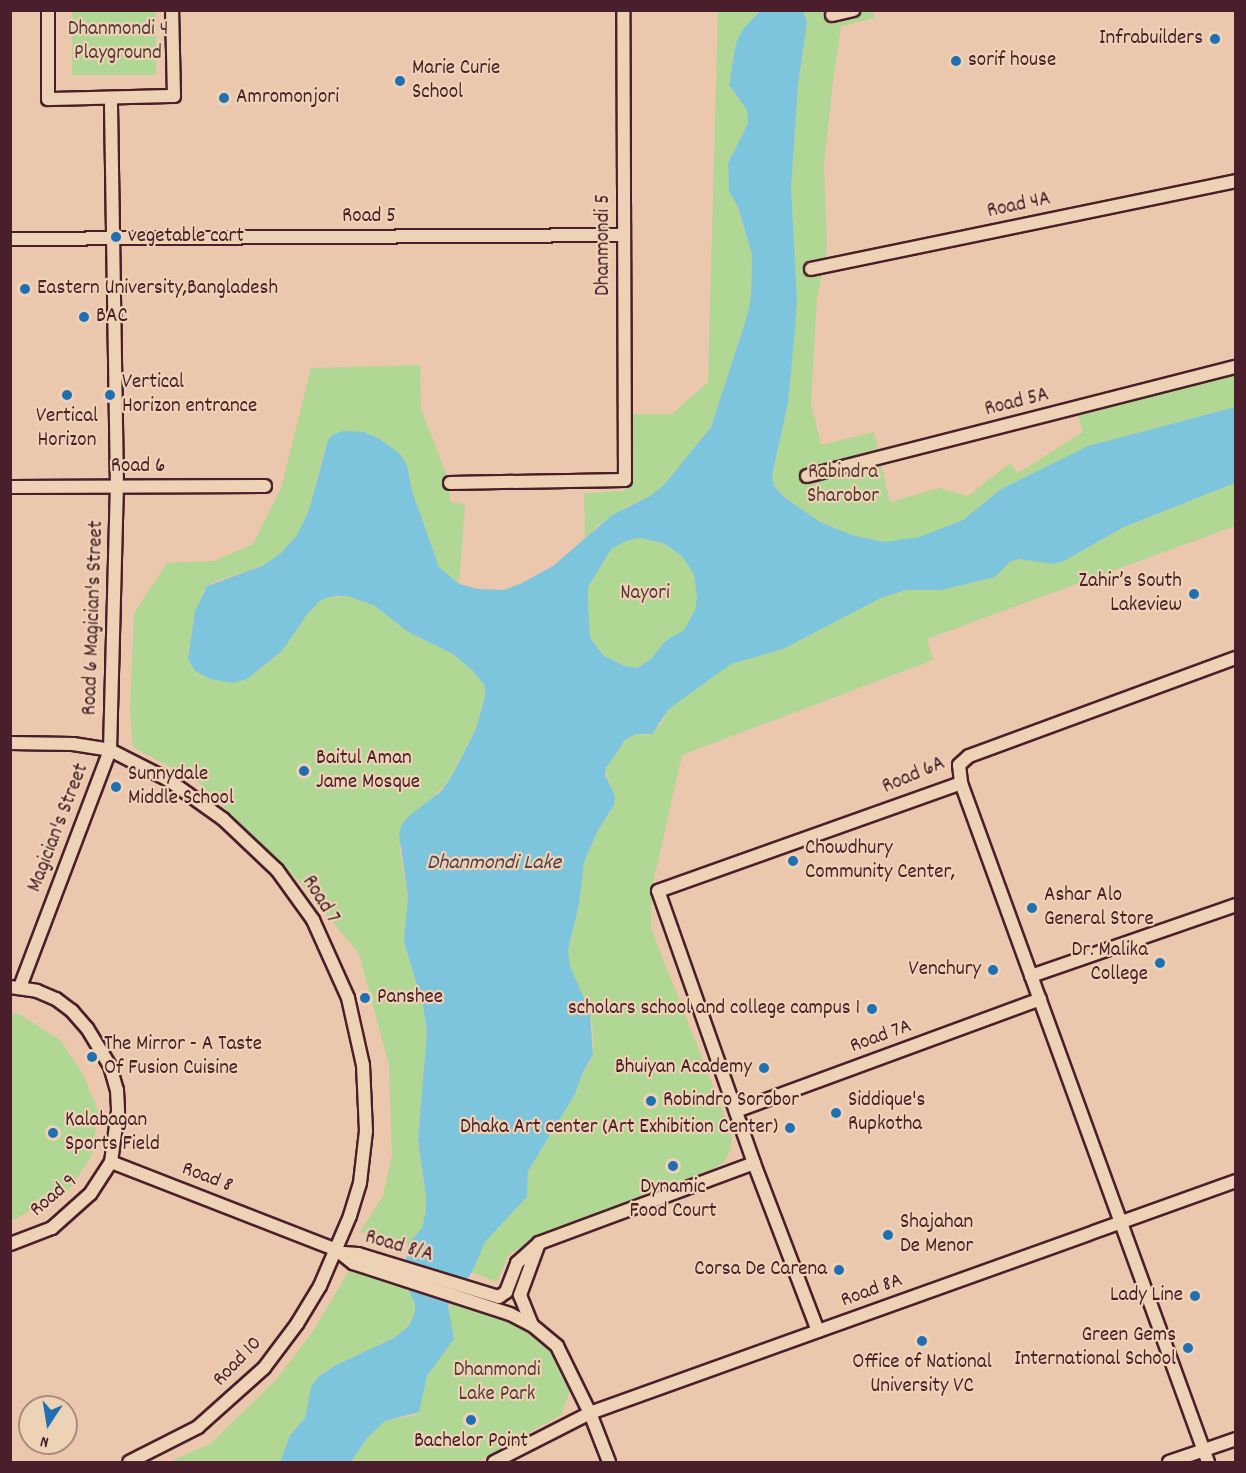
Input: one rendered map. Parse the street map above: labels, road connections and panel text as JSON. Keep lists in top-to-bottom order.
{
  "streets": {
    "street": [
      "Road 4A",
      "Road 5",
      "Dhanmondi 5",
      "Road 5A",
      "Road 6",
      "Road 6 Magician's Street",
      "Road 6A",
      "Magician's Street",
      "Road 7",
      "Road 7A",
      "Road 8",
      "Road 9",
      "Road 8/A",
      "Road 8A",
      "Road 10"
    ]
  },
  "crossings": [
    ["Road 5", "Dhanmondi 5"],
    ["Road 6", "Road 6 Magician's Street"],
    ["Road 6 Magician's Street", "Magician's Street"],
    ["Road 6 Magician's Street", "Road 7"],
    ["Road 6A", "Road 7A"],
    ["Magician's Street", "Road 7"],
    ["Road 7", "Road 8"],
    ["Road 7", "Road 8/A"],
    ["Road 7", "Road 10"],
    ["Road 8", "Road 9"],
    ["Road 8", "Road 8/A"],
    ["Road 8", "Road 10"],
    ["Road 8/A", "Road 8A"],
    ["Road 8/A", "Road 10"]
  ],
  "water": ["Dhanmondi Lake"],
  "parks": [
    "Dhanmondi 4 Playground",
    "Rabindra Sharobor",
    "Nayori",
    "Dhanmondi Lake Park"
  ],
  "places": [
    "Infrabuilders",
    "sorif house",
    "Marie Curie School",
    "Amromonjori",
    "vegetable cart",
    "Eastern University,Bangladesh",
    "BAC",
    "Vertical Horizon",
    "Vertical Horizon entrance",
    "Zahir’s South Lakeview",
    "Baitul Aman Jame Mosque",
    "Sunnydale Middle School",
    "Chowdhury Community Center,",
    "Ashar Alo General Store",
    "Dr. Malika College",
    "Venchury",
    "Panshee",
    "scholars school and college campus 1",
    "The Mirror - A Taste Of Fusion Cuisine",
    "Bhuiyan Academy",
    "Robindro Sorobor",
    "Siddique's Rupkotha",
    "Dhaka Art center (Art Exhibition Center)",
    "Kalabagan Sports Field",
    "Dynamic Food Court",
    "Shajahan De Menor",
    "Corsa De Carena",
    "Lady Line",
    "Office of National University VC",
    "Green Gems International School",
    "Bachelor Point"
  ],
  "north": "bottom"
}
